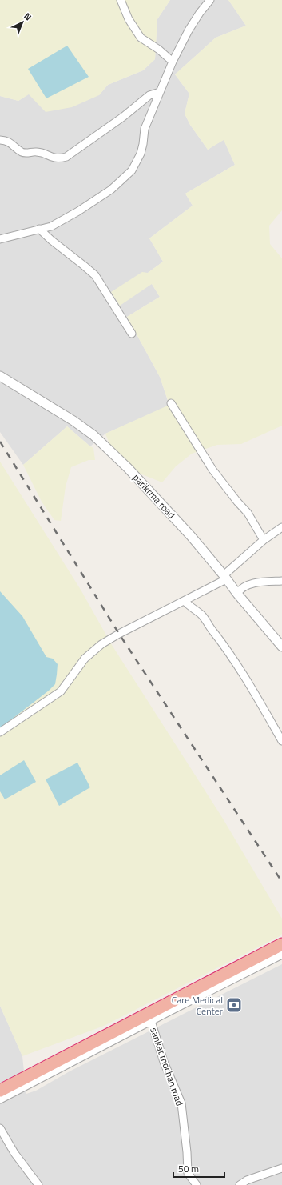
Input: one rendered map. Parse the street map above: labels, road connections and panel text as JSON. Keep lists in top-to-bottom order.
{
  "streets": {
    "street": ["parikrma road", "sankat mochan road"]
  },
  "places": {
    "bank": ["Care Medical Center"]
  },
  "scale_bar": "50 m",
  "north": "top right"
}
